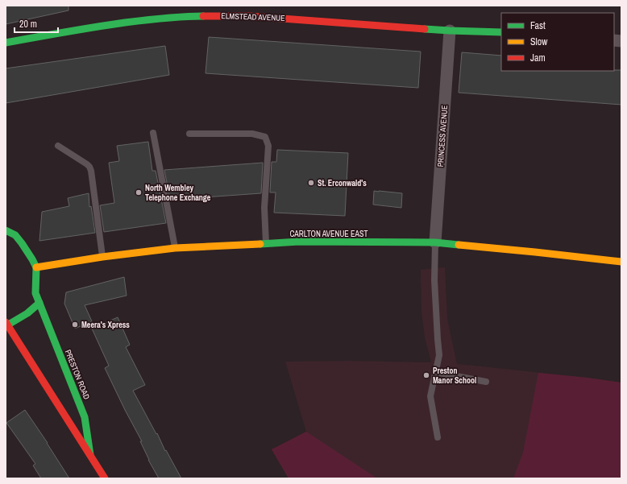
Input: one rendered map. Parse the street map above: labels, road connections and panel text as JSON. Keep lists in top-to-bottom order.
{
  "streets": {
    "street": [
      "ELMSTEAD AVENUE",
      "PRINCESS AVENUE",
      "CARLTON AVENUE EAST",
      "PRESTON ROAD"
    ]
  },
  "crossings": [
    ["ELMSTEAD AVENUE", "PRINCESS AVENUE"],
    ["PRINCESS AVENUE", "CARLTON AVENUE EAST"]
  ],
  "places": [
    "St. Erconwald's",
    "North Wembley Telephone Exchange",
    "Meera's Xpress",
    "Preston Manor School"
  ],
  "legend": ["Fast", "Slow", "Jam"],
  "scale_bar": "20 m"
}
